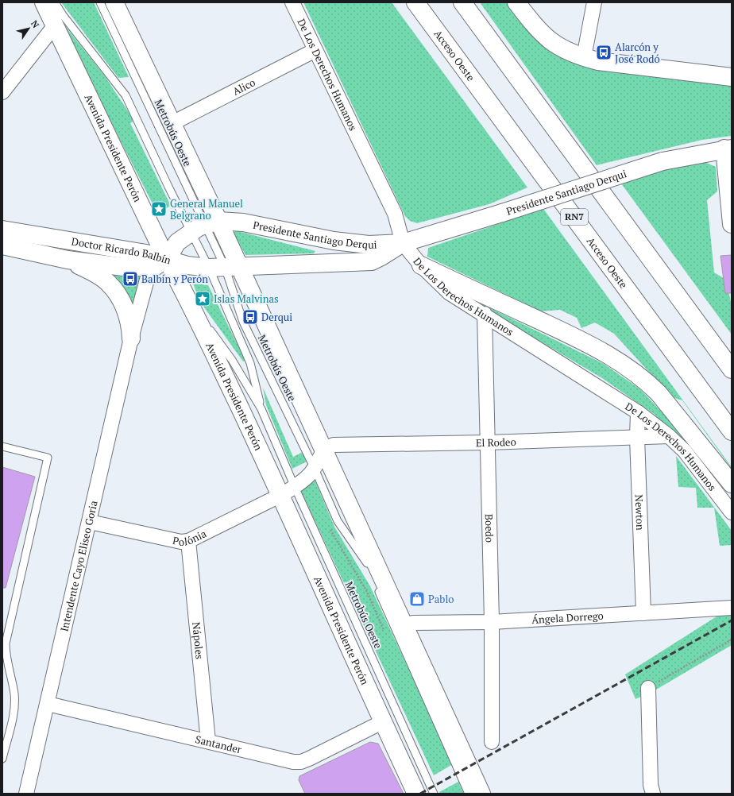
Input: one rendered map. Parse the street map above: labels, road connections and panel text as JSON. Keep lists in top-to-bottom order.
{
  "streets": {
    "main road": [
      "Acceso Oeste",
      "Avenida Presidente Perón",
      "Presidente Santiago Derqui",
      "RN7",
      "Doctor Ricardo Balbín"
    ],
    "street": [
      "De Los Derechos Humanos",
      "Alico",
      "El Rodeo",
      "Newton",
      "Boedo",
      "Polónia",
      "Intendente Cayo Eliseo Goria",
      "Ángela Dorrego",
      "Nápoles",
      "Santander"
    ],
    "lane": ["Metrobús Oeste"]
  },
  "crossings": [
    ["De Los Derechos Humanos", "Alico"],
    ["De Los Derechos Humanos", "Presidente Santiago Derqui"],
    ["De Los Derechos Humanos", "El Rodeo"],
    ["De Los Derechos Humanos", "Newton"],
    ["De Los Derechos Humanos", "Boedo"],
    ["Metrobús Oeste", "Avenida Presidente Perón"],
    ["Metrobús Oeste", "Presidente Santiago Derqui"],
    ["Metrobús Oeste", "Doctor Ricardo Balbín"],
    ["Metrobús Oeste", "El Rodeo"],
    ["Metrobús Oeste", "Polónia"],
    ["Avenida Presidente Perón", "Doctor Ricardo Balbín"],
    ["Avenida Presidente Perón", "Polónia"],
    ["Avenida Presidente Perón", "Intendente Cayo Eliseo Goria"],
    ["Avenida Presidente Perón", "Santander"],
    ["Presidente Santiago Derqui", "Doctor Ricardo Balbín"],
    ["Doctor Ricardo Balbín", "Intendente Cayo Eliseo Goria"],
    ["El Rodeo", "Newton"],
    ["El Rodeo", "Boedo"],
    ["Newton", "Ángela Dorrego"],
    ["Boedo", "Ángela Dorrego"],
    ["Polónia", "Intendente Cayo Eliseo Goria"],
    ["Polónia", "Nápoles"],
    ["Intendente Cayo Eliseo Goria", "Santander"],
    ["Nápoles", "Santander"]
  ],
  "places": {
    "bus stop": ["Alarcón y José Rodó", "Balbín y Perón", "Derqui"],
    "place": ["General Manuel Belgrano", "Islas Malvinas"],
    "shop": ["Pablo"]
  },
  "north": "top right"
}
